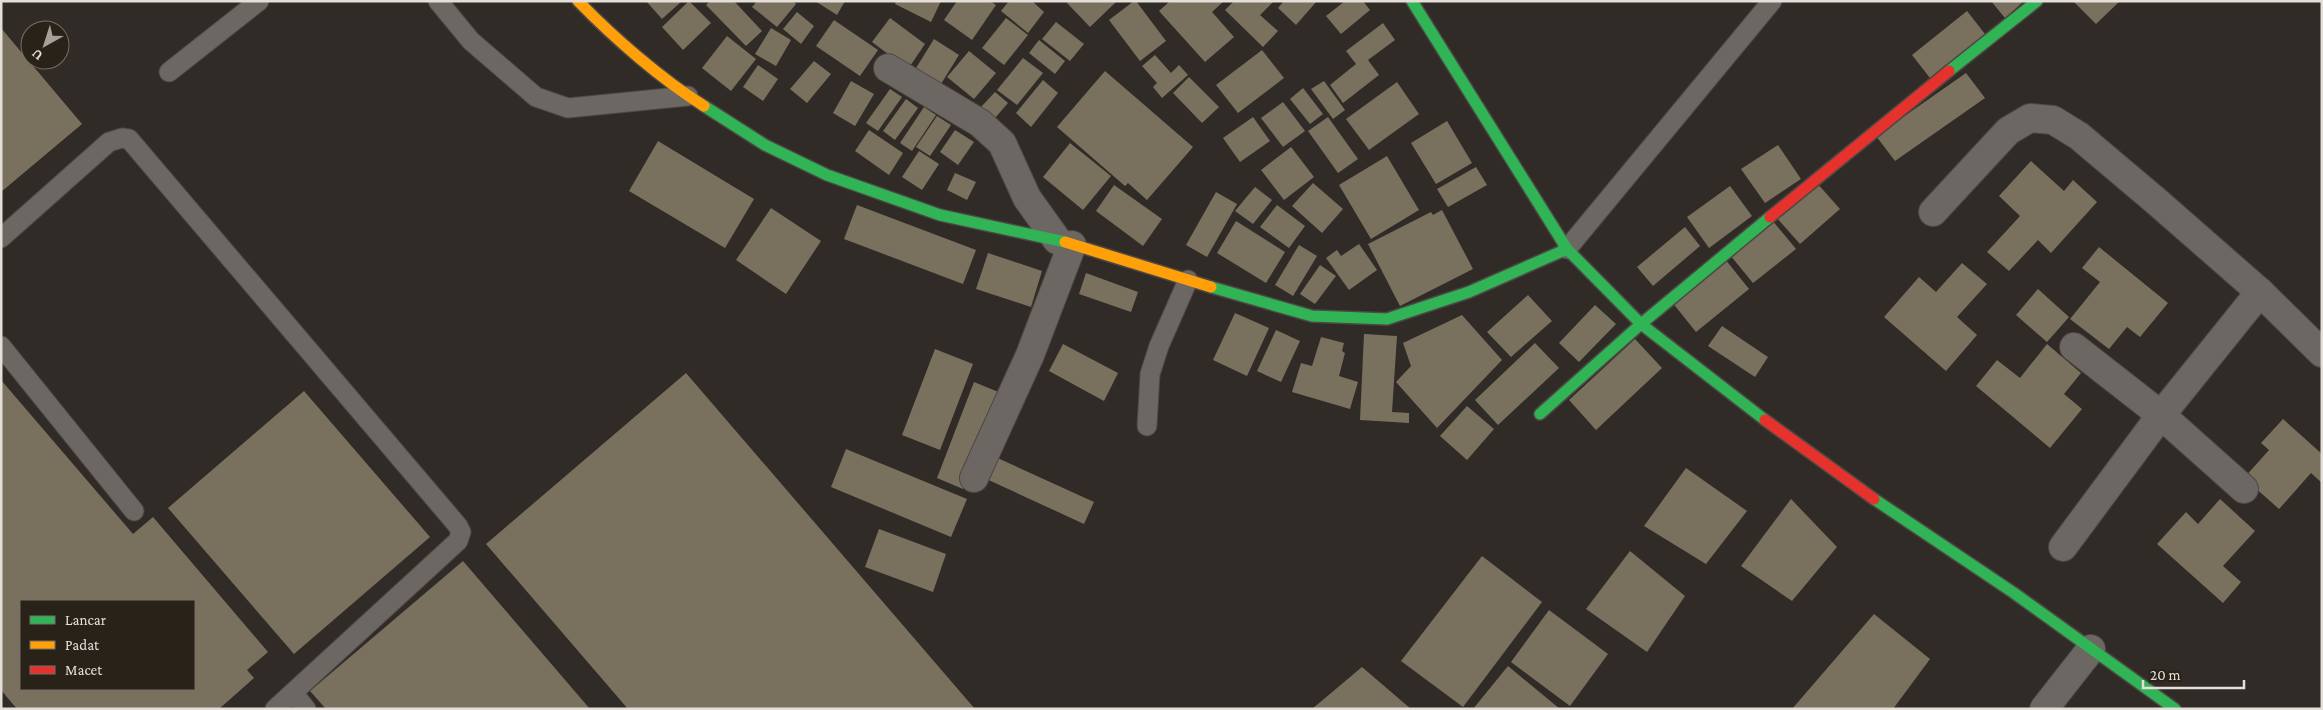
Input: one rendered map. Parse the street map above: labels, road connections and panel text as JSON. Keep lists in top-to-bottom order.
{
  "legend": ["Lancar", "Padat", "Macet"],
  "scale_bar": "20 m",
  "north": "bottom left"
}
